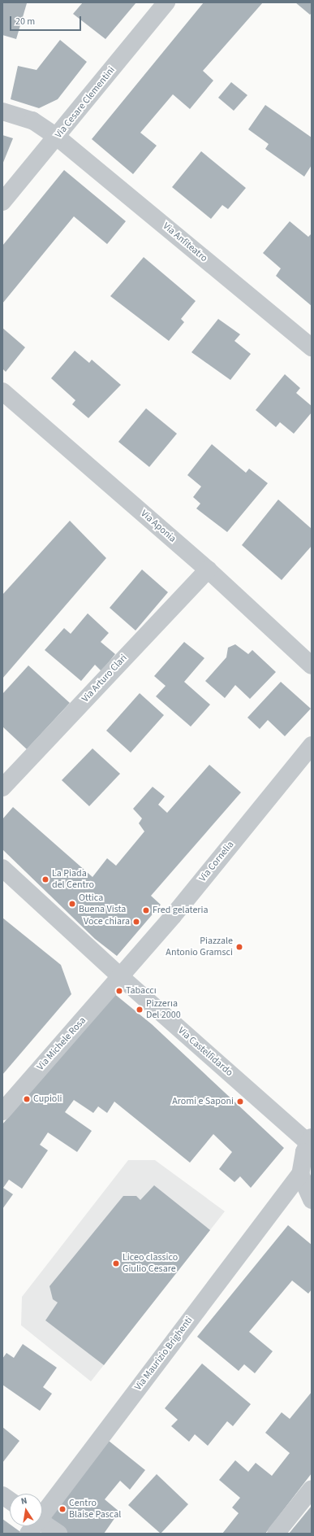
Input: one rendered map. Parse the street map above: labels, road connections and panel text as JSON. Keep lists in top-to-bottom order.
{
  "streets": {
    "street": [
      "Via Cesare Clementini",
      "Via Anfiteatro",
      "Via Aponia",
      "Via Arturo Clari",
      "Via Cornelia",
      "Via Michele Rosa",
      "Via Castelfidardo",
      "Via Maurizio Brighenti"
    ]
  },
  "crossings": [
    ["Via Cesare Clementini", "Via Anfiteatro"],
    ["Via Aponia", "Via Arturo Clari"],
    ["Via Cornelia", "Via Michele Rosa"],
    ["Via Cornelia", "Via Castelfidardo"],
    ["Via Michele Rosa", "Via Castelfidardo"]
  ],
  "places": [
    "La Piada del Centro",
    "Ottica Buena Vista",
    "Fred gelateria",
    "Voce chiara",
    "Piazzale Antonio Gramsci",
    "Tabaccı",
    "Pizzerıa Del 2000",
    "Cupioli",
    "Aromi e Saponi",
    "Liceo classico Giulio Cesare",
    "Centro Blaise Pascal"
  ],
  "scale_bar": "20 m",
  "north": "top"
}
